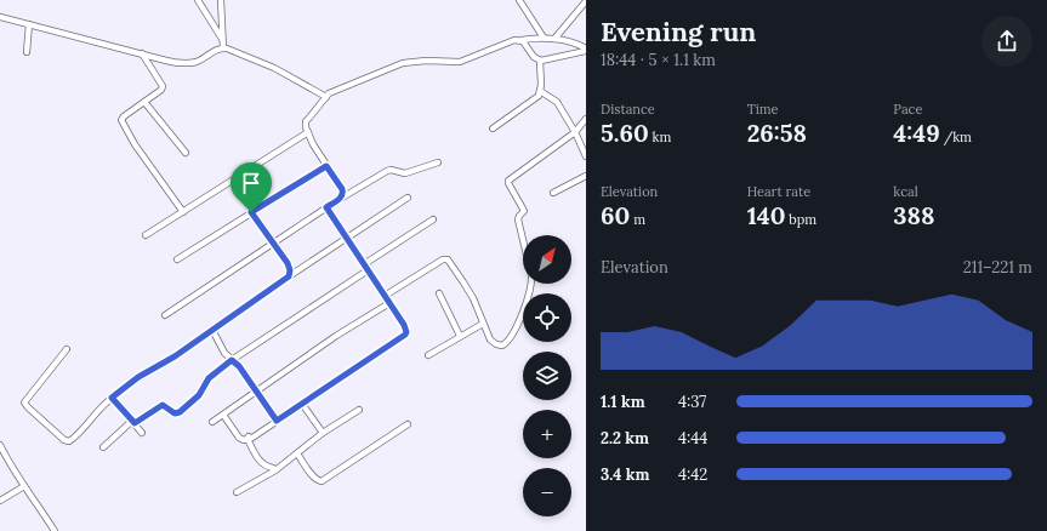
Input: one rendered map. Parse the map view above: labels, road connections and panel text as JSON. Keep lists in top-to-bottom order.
{
  "north": "top right",
  "page": {
    "heading": ["Evening run", "18:44 · 5 × 1.1 km"],
    "stats": [
      ["Distance", "5.60 km"],
      ["Time", "26:58"],
      ["Pace", "4:49 /km"],
      ["Elevation", "60 m"],
      ["Heart rate", "140 bpm"],
      ["kcal", "388"]
    ],
    "map_buttons": ["+", "−"],
    "chart": ["Elevation", "211–221 m"],
    "list": [
      {
        "name": "1.1 km",
        "note": "4:37"
      },
      {
        "name": "2.2 km",
        "note": "4:44"
      },
      {
        "name": "3.4 km",
        "note": "4:42"
      }
    ]
  }
}
